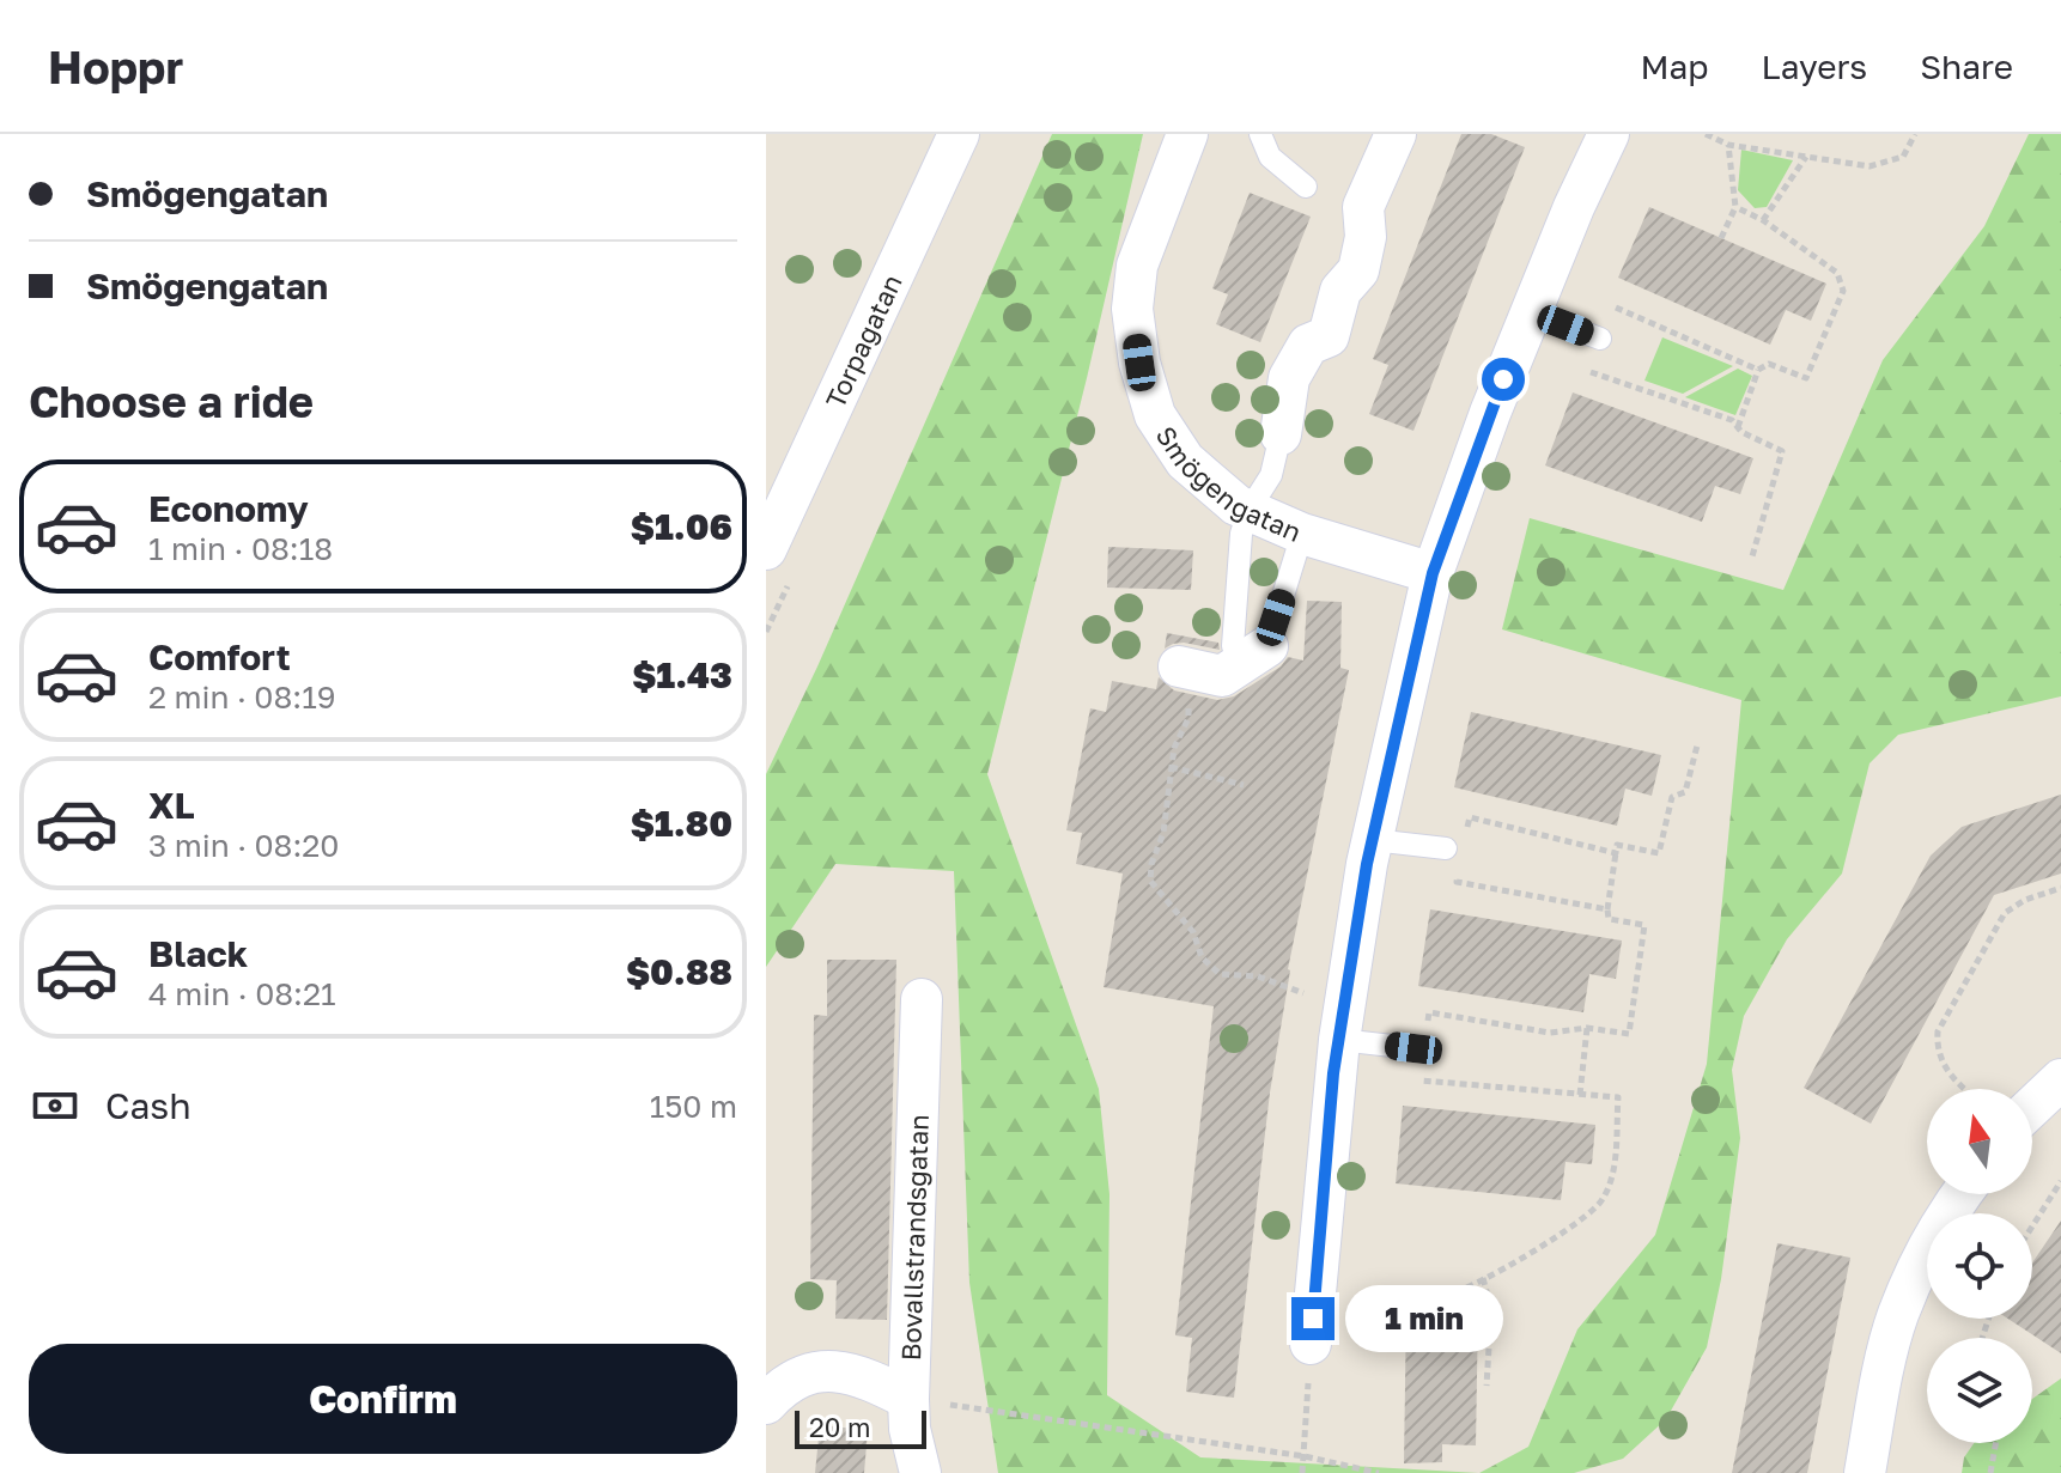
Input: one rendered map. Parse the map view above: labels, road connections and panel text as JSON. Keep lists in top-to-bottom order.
{
  "streets": {
    "street": ["Torpagatan", "Smögengatan", "Bovallstrandsgatan"]
  },
  "scale_bar": "20 m",
  "north": "top",
  "page": {
    "header": "Hoppr",
    "nav": ["Map", "Layers", "Share"],
    "banner": ["Smögengatan", "Smögengatan"],
    "heading": "Choose a ride",
    "list": [
      {
        "name": "Economy",
        "note": "1 min · 08:18",
        "value": "$1.06"
      },
      {
        "name": "Comfort",
        "note": "2 min · 08:19",
        "value": "$1.43"
      },
      {
        "name": "XL",
        "note": "3 min · 08:20",
        "value": "$1.80"
      },
      {
        "name": "Black",
        "note": "4 min · 08:21",
        "value": "$0.88"
      }
    ],
    "pay": ["Cash", "150 m"],
    "bubble": "1 min",
    "buttons": "Confirm",
    "scale": "20 m"
  }
}
